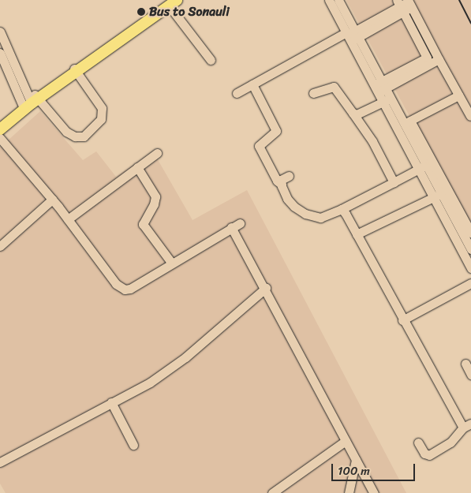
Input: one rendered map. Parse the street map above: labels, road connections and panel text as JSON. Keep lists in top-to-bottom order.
{
  "places": ["Bus to Sonauli"],
  "scale_bar": "100 m"
}
